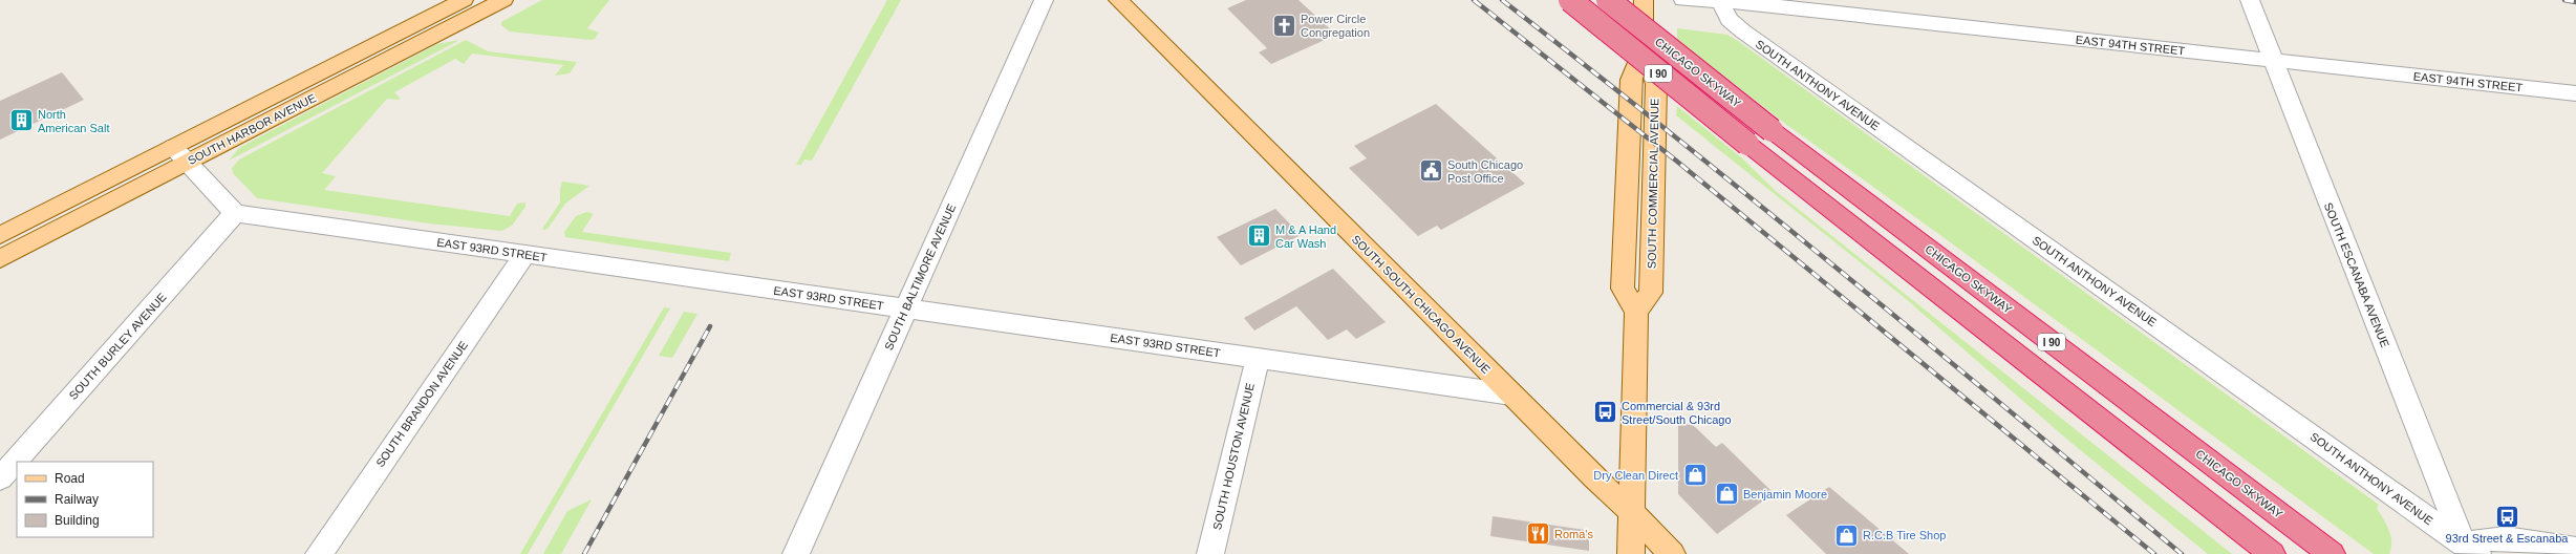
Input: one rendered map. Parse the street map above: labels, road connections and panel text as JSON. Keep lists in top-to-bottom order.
{
  "streets": {
    "highway": ["CHICAGO SKYWAY", "I 90"],
    "main road": ["SOUTH HARBOR AVENUE", "SOUTH COMMERCIAL AVENUE", "SOUTH SOUTH CHICAGO AVENUE"],
    "street": [
      "EAST 94TH STREET",
      "SOUTH ANTHONY AVENUE",
      "EAST 93RD STREET",
      "SOUTH ESCANABA AVENUE",
      "SOUTH BALTIMORE AVENUE",
      "SOUTH BURLEY AVENUE",
      "SOUTH BRANDON AVENUE",
      "SOUTH HOUSTON AVENUE"
    ]
  },
  "crossings": [
    ["EAST 94TH STREET", "SOUTH ANTHONY AVENUE"],
    ["EAST 94TH STREET", "SOUTH ESCANABA AVENUE"],
    ["SOUTH ANTHONY AVENUE", "SOUTH ESCANABA AVENUE"],
    ["SOUTH COMMERCIAL AVENUE", "SOUTH SOUTH CHICAGO AVENUE"],
    ["EAST 93RD STREET", "SOUTH BALTIMORE AVENUE"],
    ["EAST 93RD STREET", "SOUTH SOUTH CHICAGO AVENUE"],
    ["EAST 93RD STREET", "SOUTH BURLEY AVENUE"],
    ["EAST 93RD STREET", "SOUTH BRANDON AVENUE"],
    ["EAST 93RD STREET", "SOUTH HOUSTON AVENUE"]
  ],
  "places": {
    "church": ["Power Circle Congregation"],
    "building": ["North American Salt", "M & A Hand Car Wash"],
    "public building": ["South Chicago Post Office"],
    "bus stop": ["Commercial & 93rd Street/South Chicago", "93rd Street & Escanaba"],
    "shop": ["Dry Clean Direct", "Benjamin Moore", "R.C.B Tire Shop"],
    "restaurant": ["Roma's"]
  },
  "legend": ["Road", "Railway", "Building"]
}
